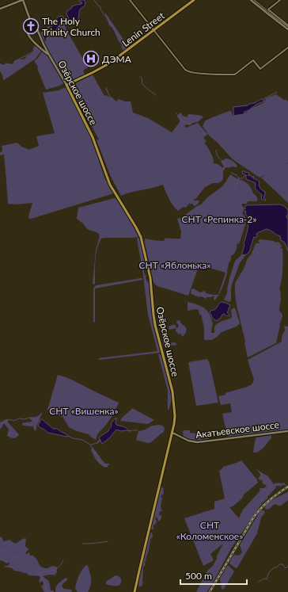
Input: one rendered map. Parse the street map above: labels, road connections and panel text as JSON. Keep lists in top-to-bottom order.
{
  "streets": {
    "main road": ["Lenin Street", "Озёрское шоссе", "Акатьевское шоссе"]
  },
  "crossings": [
    ["Lenin Street", "Озёрское шоссе"],
    ["Озёрское шоссе", "Акатьевское шоссе"]
  ],
  "parks": [
    "СНТ «Репинка-2»",
    "СНТ «Яблонька»",
    "СНТ «Вишенка»",
    "СНТ «Коломенское»"
  ],
  "places": {
    "church": ["The Holy Trinity Church"],
    "hospital": ["ДЭМА"]
  },
  "scale_bar": "500 m"
}
